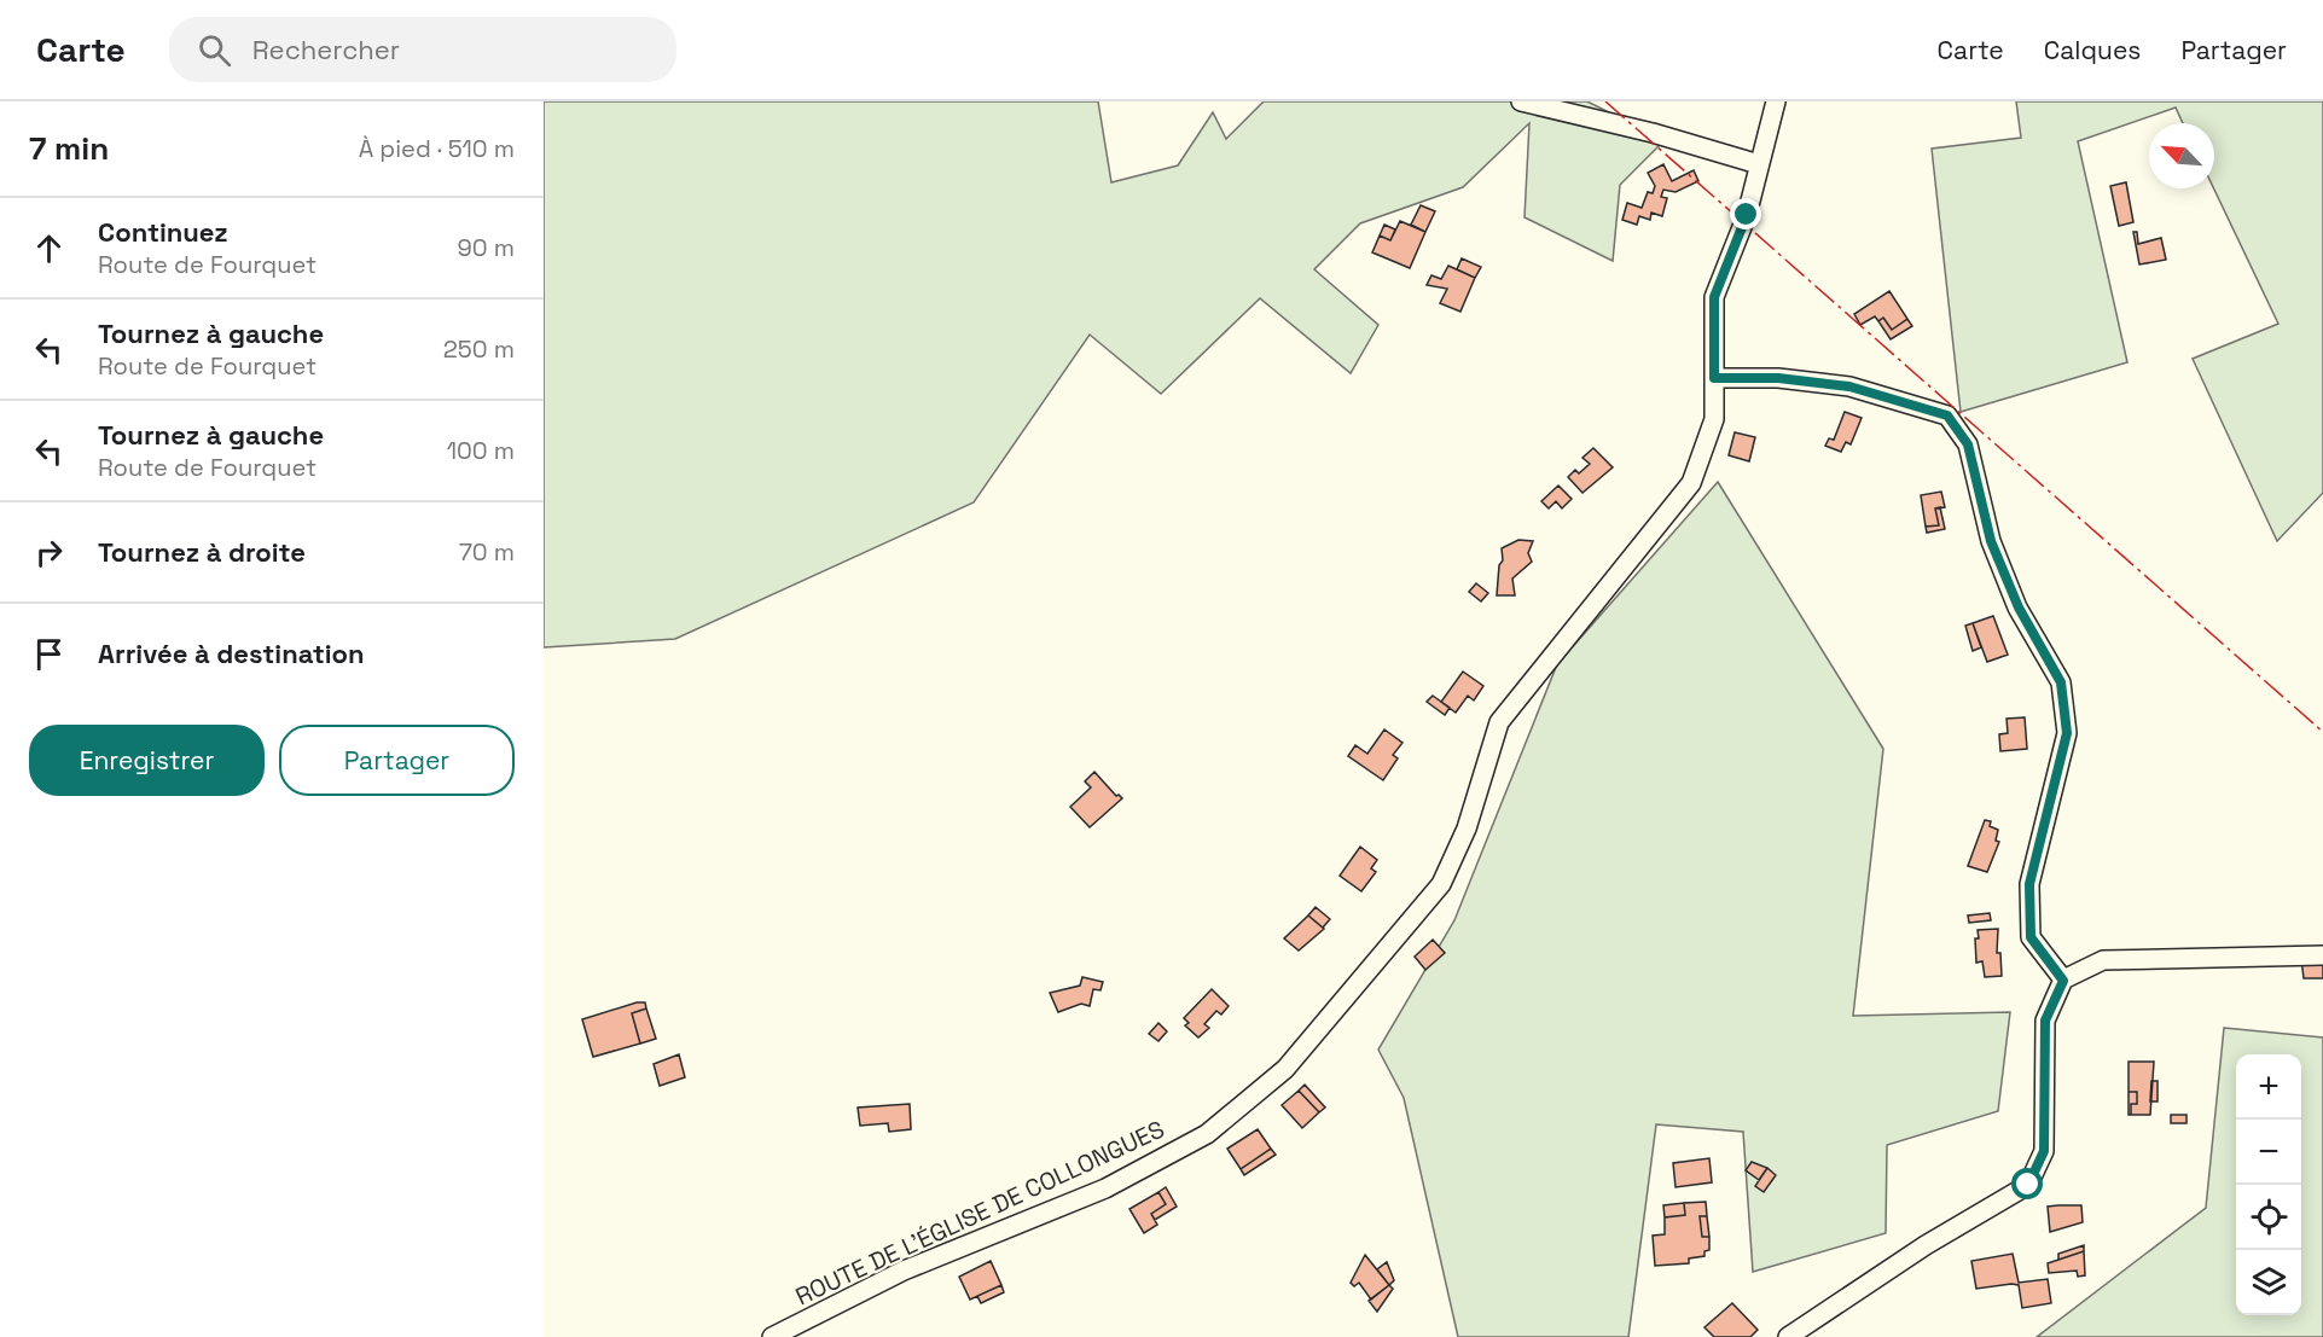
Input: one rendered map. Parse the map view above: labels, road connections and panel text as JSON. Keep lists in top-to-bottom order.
{
  "streets": {
    "street": ["ROUTE DE L’ÉGLISE DE COLLONGUES"]
  },
  "north": "top left",
  "page": {
    "header": "Carte",
    "search": "Rechercher",
    "nav": ["Carte", "Calques", "Partager"],
    "heading": ["7 min", "À pied · 510 m"],
    "list": [
      ["Continuez", "Route de Fourquet", "90 m"],
      ["Tournez à gauche", "Route de Fourquet", "250 m"],
      ["Tournez à gauche", "Route de Fourquet", "100 m"],
      ["Tournez à droite", "70 m"],
      "Arrivée à destination"
    ],
    "buttons": ["Enregistrer", "Partager"],
    "map_buttons": ["+", "−"]
  }
}
